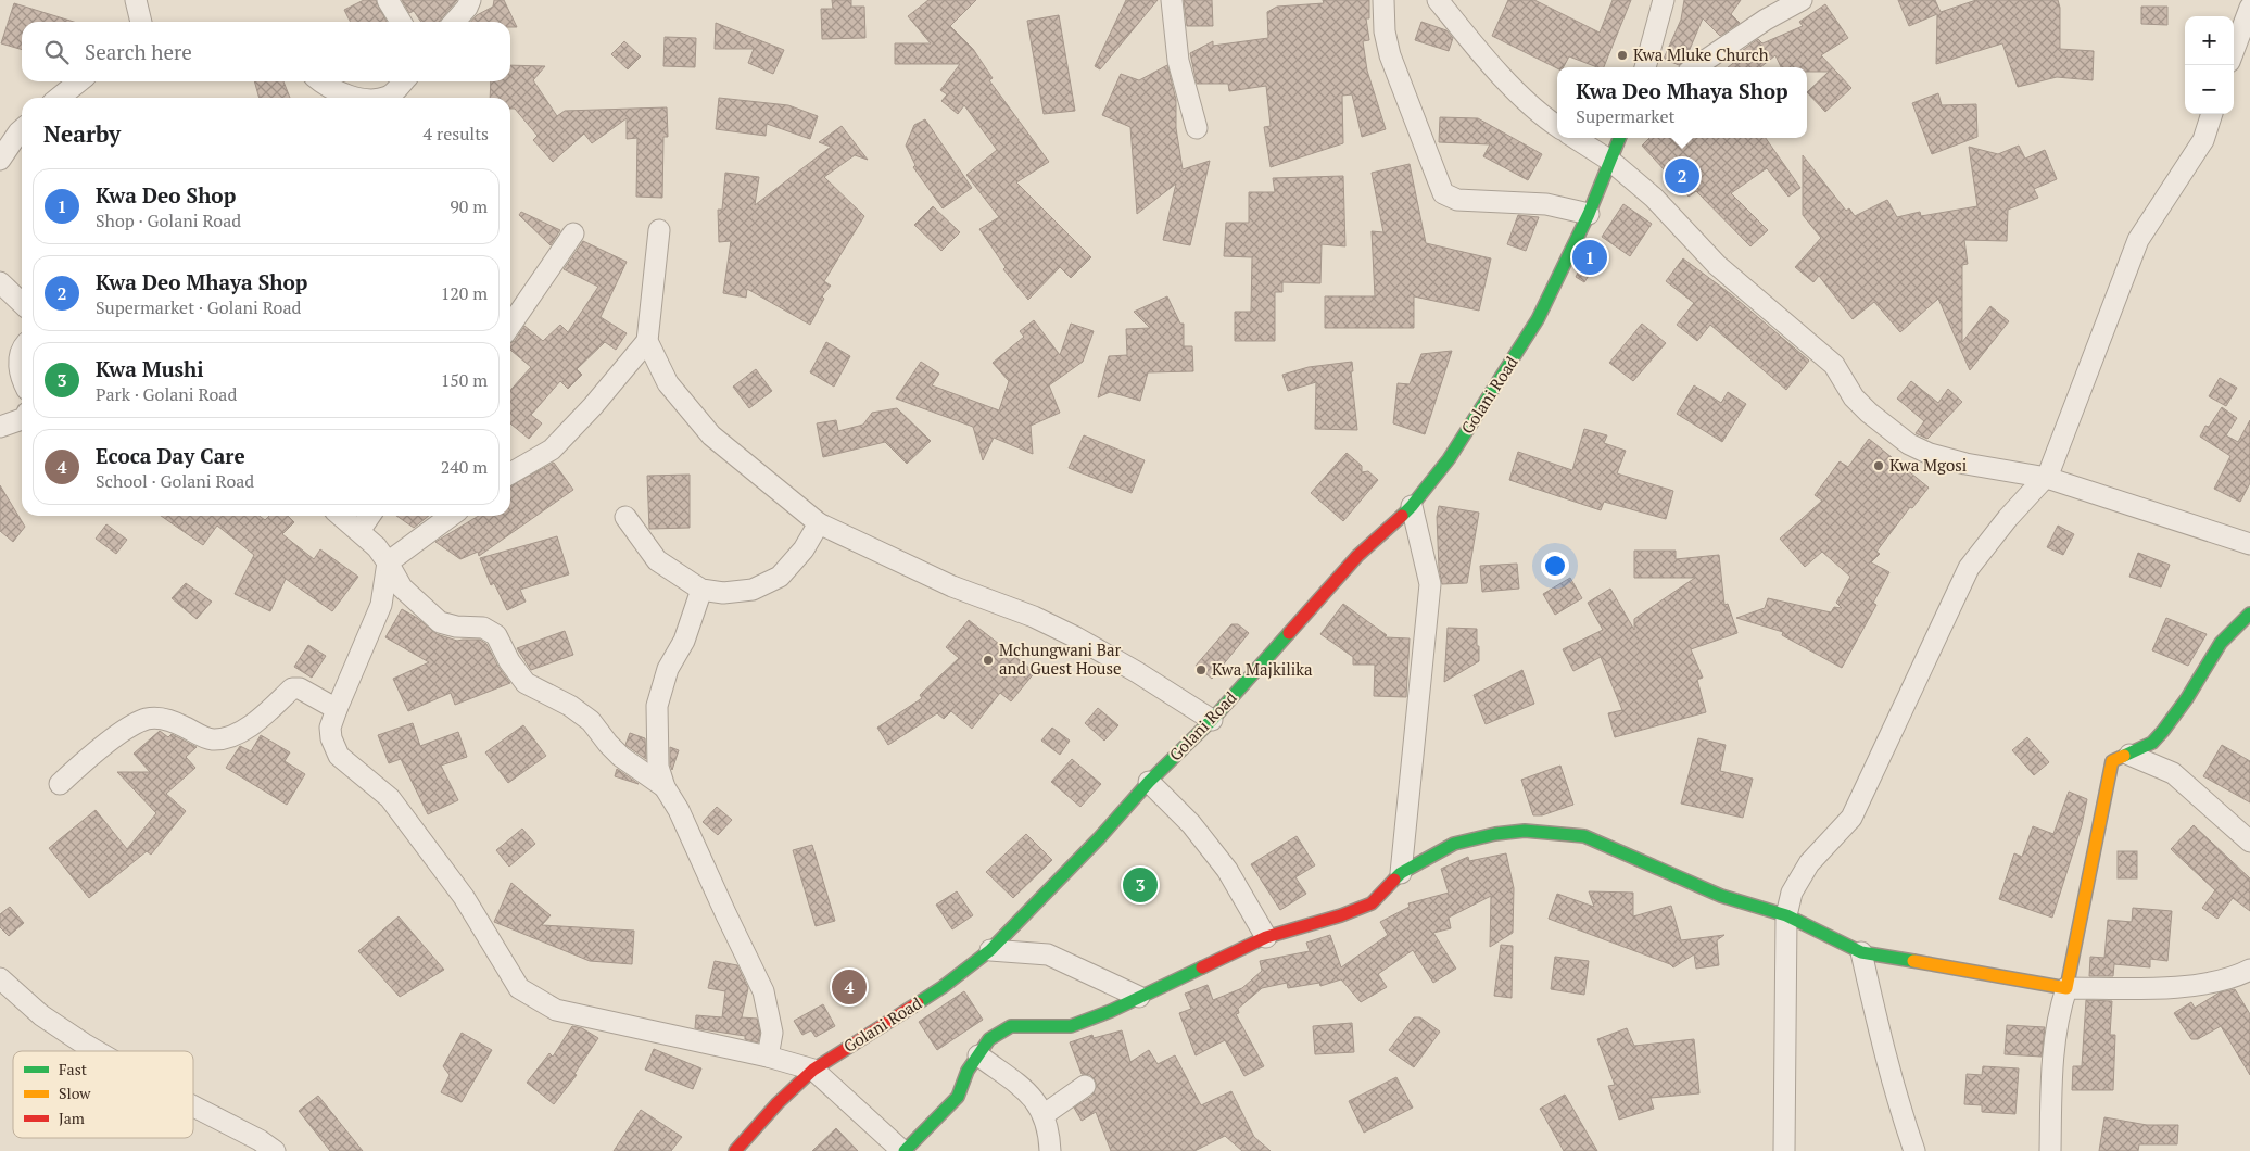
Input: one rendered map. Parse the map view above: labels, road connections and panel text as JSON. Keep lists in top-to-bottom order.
{
  "streets": {
    "street": ["Golani Road"]
  },
  "places": [
    "Kwa Mluke Church",
    "Kwa Mgosi",
    "Mchungwani Bar and Guest House",
    "Kwa Majkilika"
  ],
  "legend": ["Fast", "Slow", "Jam"],
  "page": {
    "map_buttons": ["+", "−"],
    "search": "Search here",
    "popup": ["Kwa Deo Mhaya Shop", "Supermarket"],
    "heading": ["Nearby", "4 results"],
    "pins": [
      "2",
      "1",
      "3",
      "4"
    ],
    "list": [
      {
        "mark": "1",
        "name": "Kwa Deo Shop",
        "note": "Shop · Golani Road",
        "value": "90 m"
      },
      {
        "mark": "2",
        "name": "Kwa Deo Mhaya Shop",
        "note": "Supermarket · Golani Road",
        "value": "120 m"
      },
      {
        "mark": "3",
        "name": "Kwa Mushi",
        "note": "Park · Golani Road",
        "value": "150 m"
      },
      {
        "mark": "4",
        "name": "Ecoca Day Care",
        "note": "School · Golani Road",
        "value": "240 m"
      }
    ]
  }
}
